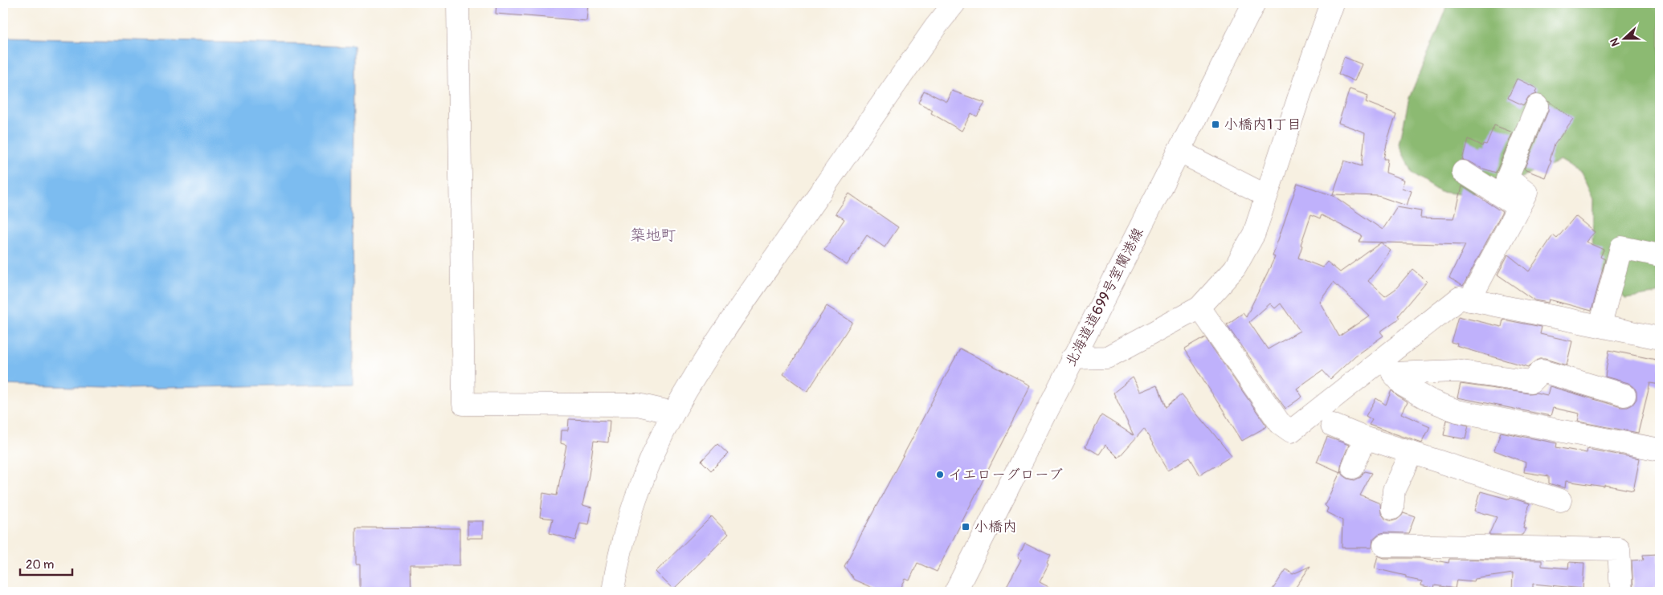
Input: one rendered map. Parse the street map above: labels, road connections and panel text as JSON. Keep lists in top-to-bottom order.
{
  "streets": {
    "street": ["北海道道699号室蘭港線"]
  },
  "districts": ["築地町"],
  "places": {
    "transit": ["小橋内1丁目", "小橋内"],
    "other": ["イエローグローブ"]
  },
  "scale_bar": "20 m",
  "north": "left"
}
